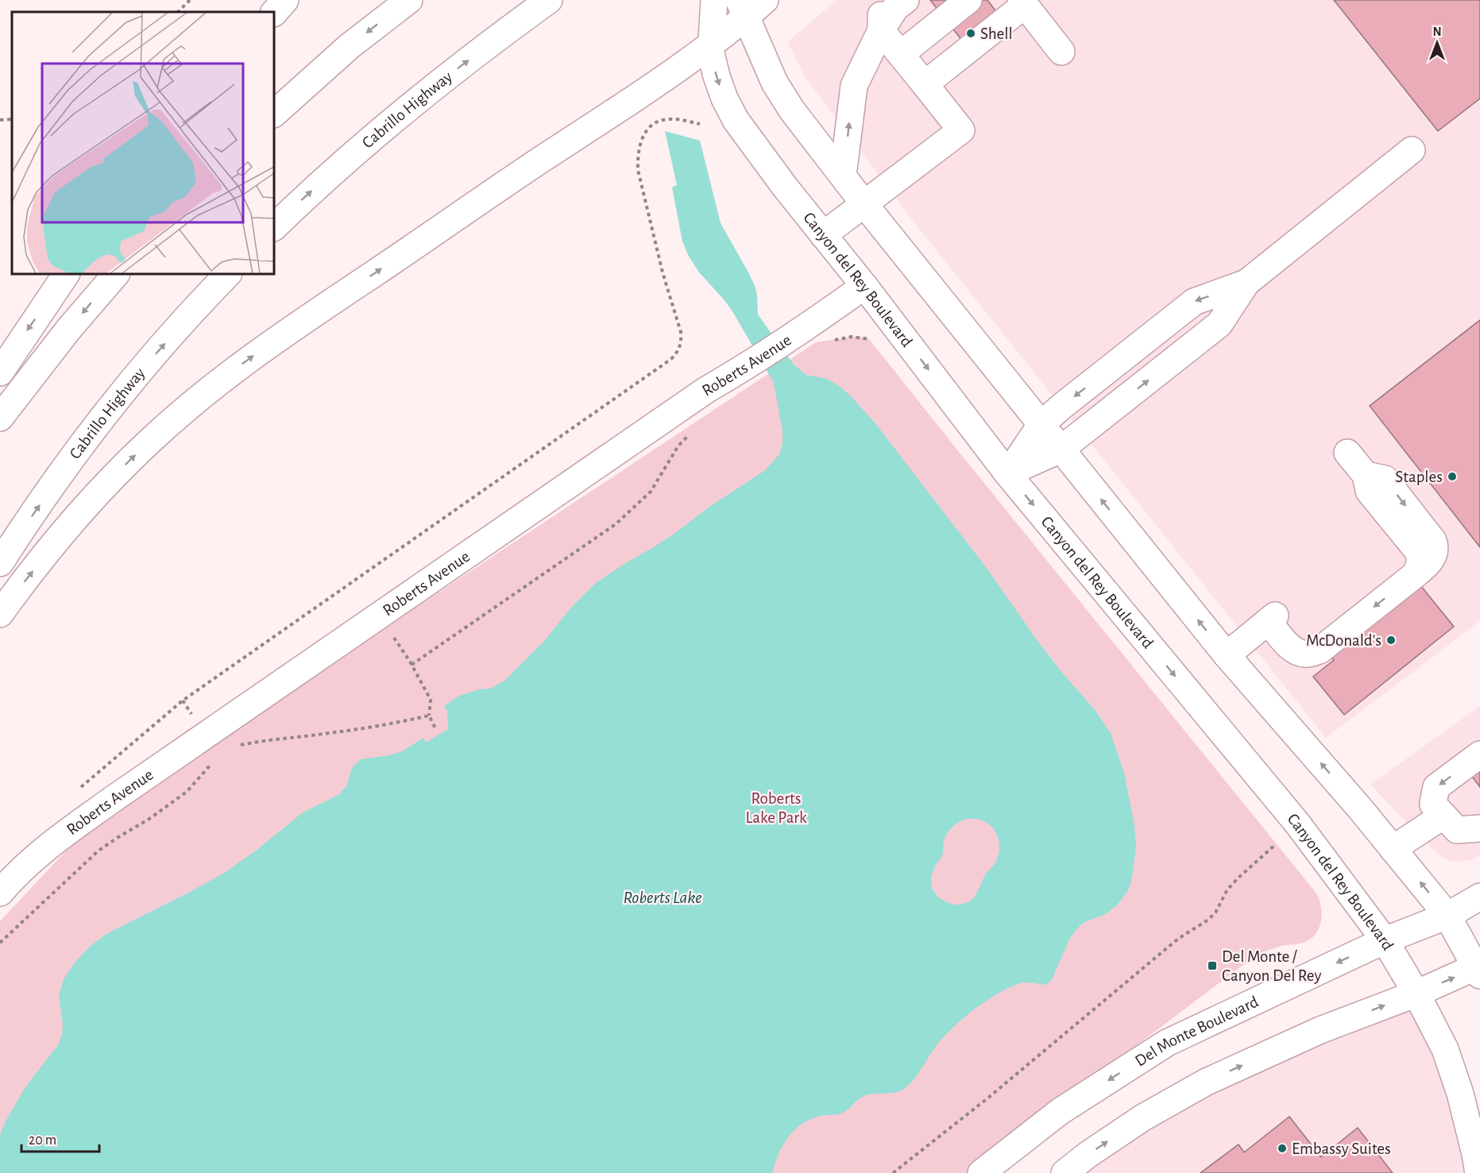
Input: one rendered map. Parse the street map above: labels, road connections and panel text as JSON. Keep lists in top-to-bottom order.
{
  "streets": {
    "main road": [
      "Cabrillo Highway",
      "Canyon del Rey Boulevard",
      "Roberts Avenue",
      "Del Monte Boulevard"
    ]
  },
  "crossings": [
    ["Canyon del Rey Boulevard", "Roberts Avenue"],
    ["Canyon del Rey Boulevard", "Del Monte Boulevard"]
  ],
  "water": ["Roberts Lake"],
  "parks": ["Roberts Lake Park"],
  "places": {
    "other": [
      "Shell",
      "Staples",
      "McDonald's",
      "Embassy Suites"
    ],
    "transit": ["Del Monte / Canyon Del Rey"]
  },
  "scale_bar": "20 m",
  "north": "top"
}
